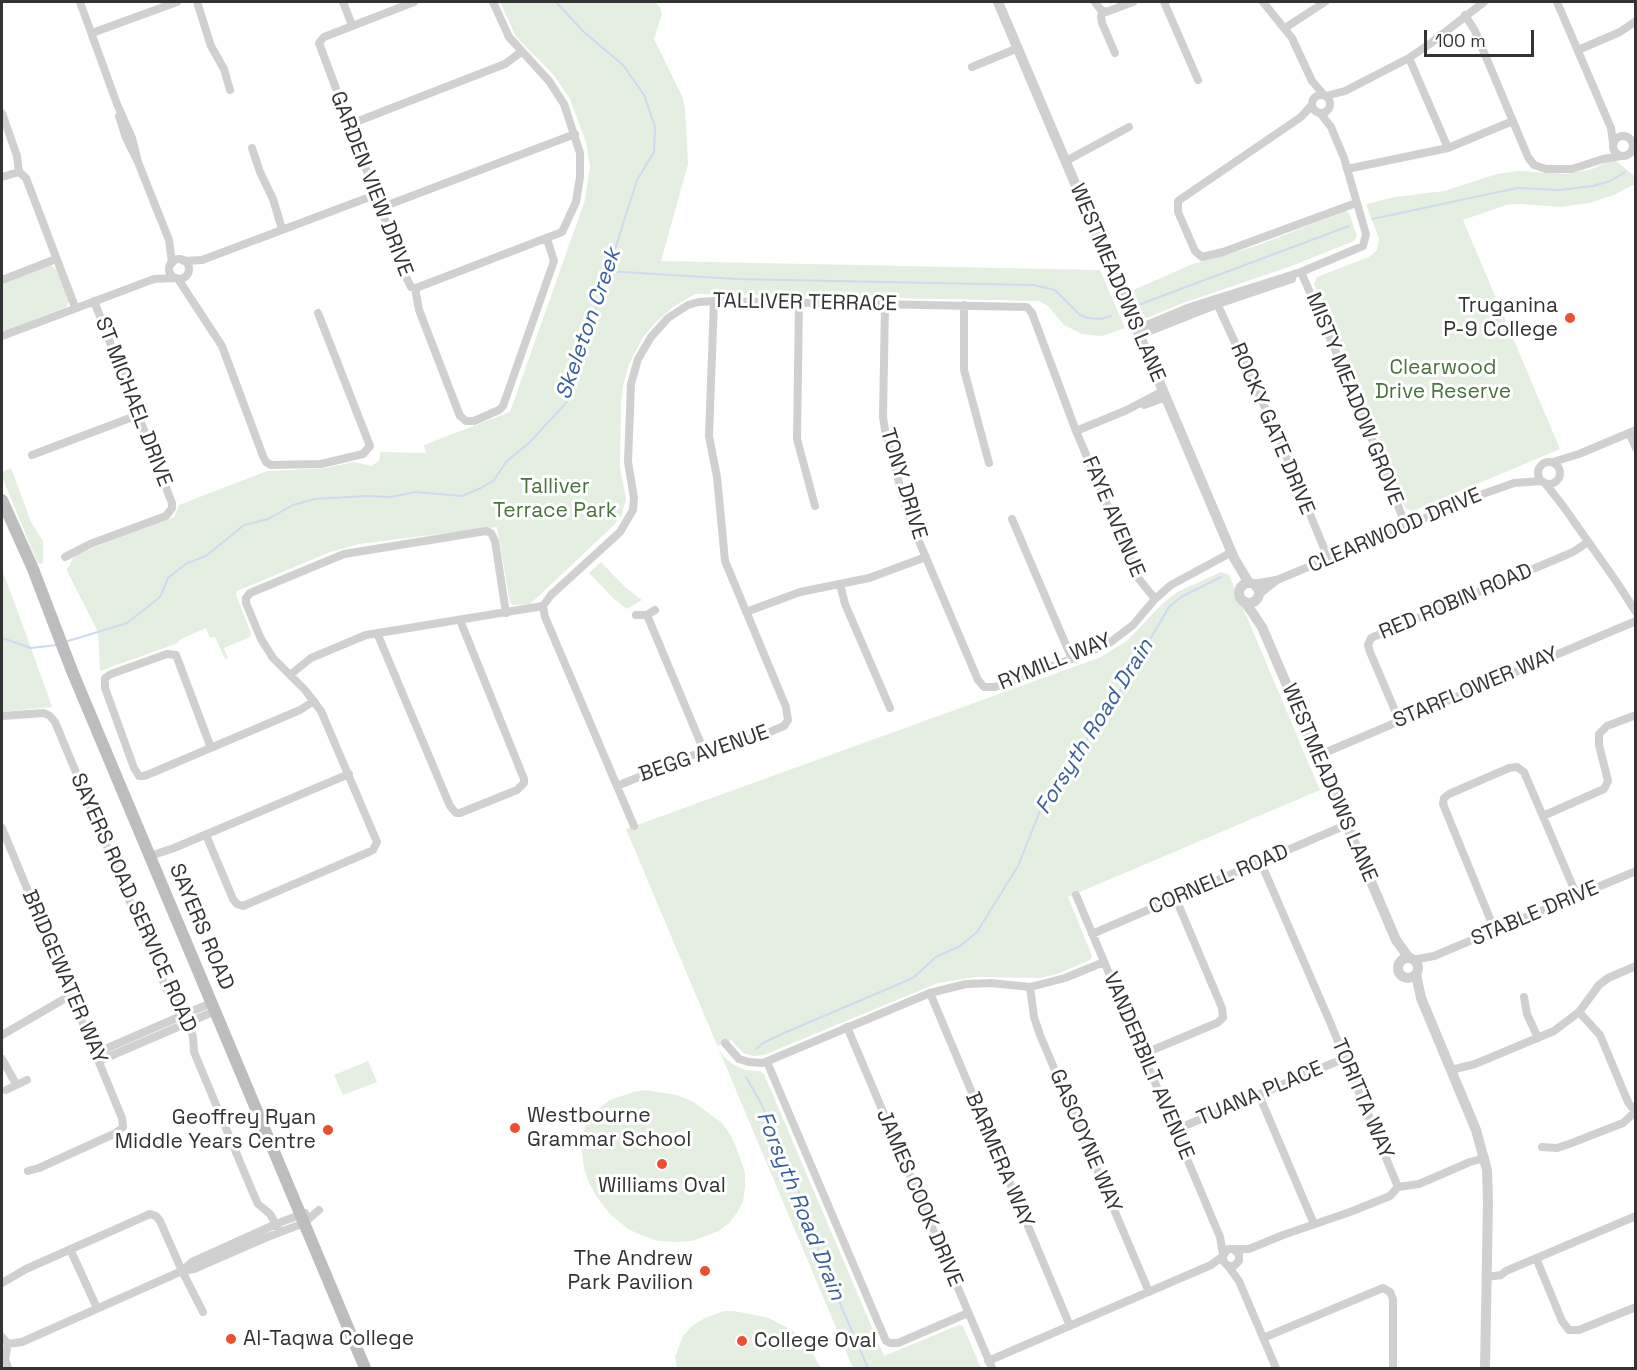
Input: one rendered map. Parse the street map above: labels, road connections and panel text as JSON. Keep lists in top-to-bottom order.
{
  "streets": {
    "main road": ["SAYERS ROAD"],
    "street": [
      "GARDEN VIEW DRIVE",
      "WESTMEADOWS LANE",
      "TALLIVER TERRACE",
      "MISTY MEADOW GROVE",
      "ST MICHAEL DRIVE",
      "ROCKY GATE DRIVE",
      "TONY DRIVE",
      "FAYE AVENUE",
      "CLEARWOOD DRIVE",
      "RED ROBIN ROAD",
      "RYMILL WAY",
      "STARFLOWER WAY",
      "BEGG AVENUE",
      "CORNELL ROAD",
      "SAYERS ROAD SERVICE ROAD",
      "STABLE DRIVE",
      "BRIDGEWATER WAY",
      "VANDERBILT AVENUE",
      "TUANA PLACE",
      "TORITTA WAY",
      "GASCOYNE WAY",
      "BARMERA WAY",
      "JAMES COOK DRIVE"
    ]
  },
  "crossings": [
    ["WESTMEADOWS LANE", "CLEARWOOD DRIVE"],
    ["WESTMEADOWS LANE", "RYMILL WAY"],
    ["WESTMEADOWS LANE", "STARFLOWER WAY"],
    ["WESTMEADOWS LANE", "CORNELL ROAD"],
    ["WESTMEADOWS LANE", "STABLE DRIVE"],
    ["TALLIVER TERRACE", "TONY DRIVE"],
    ["TALLIVER TERRACE", "FAYE AVENUE"],
    ["MISTY MEADOW GROVE", "CLEARWOOD DRIVE"],
    ["ROCKY GATE DRIVE", "CLEARWOOD DRIVE"],
    ["TONY DRIVE", "RYMILL WAY"],
    ["FAYE AVENUE", "RYMILL WAY"],
    ["RED ROBIN ROAD", "STARFLOWER WAY"],
    ["CORNELL ROAD", "VANDERBILT AVENUE"],
    ["CORNELL ROAD", "TORITTA WAY"],
    ["VANDERBILT AVENUE", "TUANA PLACE"],
    ["VANDERBILT AVENUE", "TORITTA WAY"],
    ["TUANA PLACE", "TORITTA WAY"],
    ["TORITTA WAY", "GASCOYNE WAY"],
    ["TORITTA WAY", "BARMERA WAY"],
    ["TORITTA WAY", "JAMES COOK DRIVE"]
  ],
  "water": ["Skeleton Creek", "Forsyth Road Drain"],
  "parks": ["Clearwood Drive Reserve", "Talliver Terrace Park"],
  "places": [
    "Truganina P-9 College",
    "Westbourne Grammar School",
    "Geoffrey Ryan Middle Years Centre",
    "Williams Oval",
    "The Andrew Park Pavilion",
    "Al-Taqwa College",
    "College Oval"
  ],
  "scale_bar": "100 m"
}
